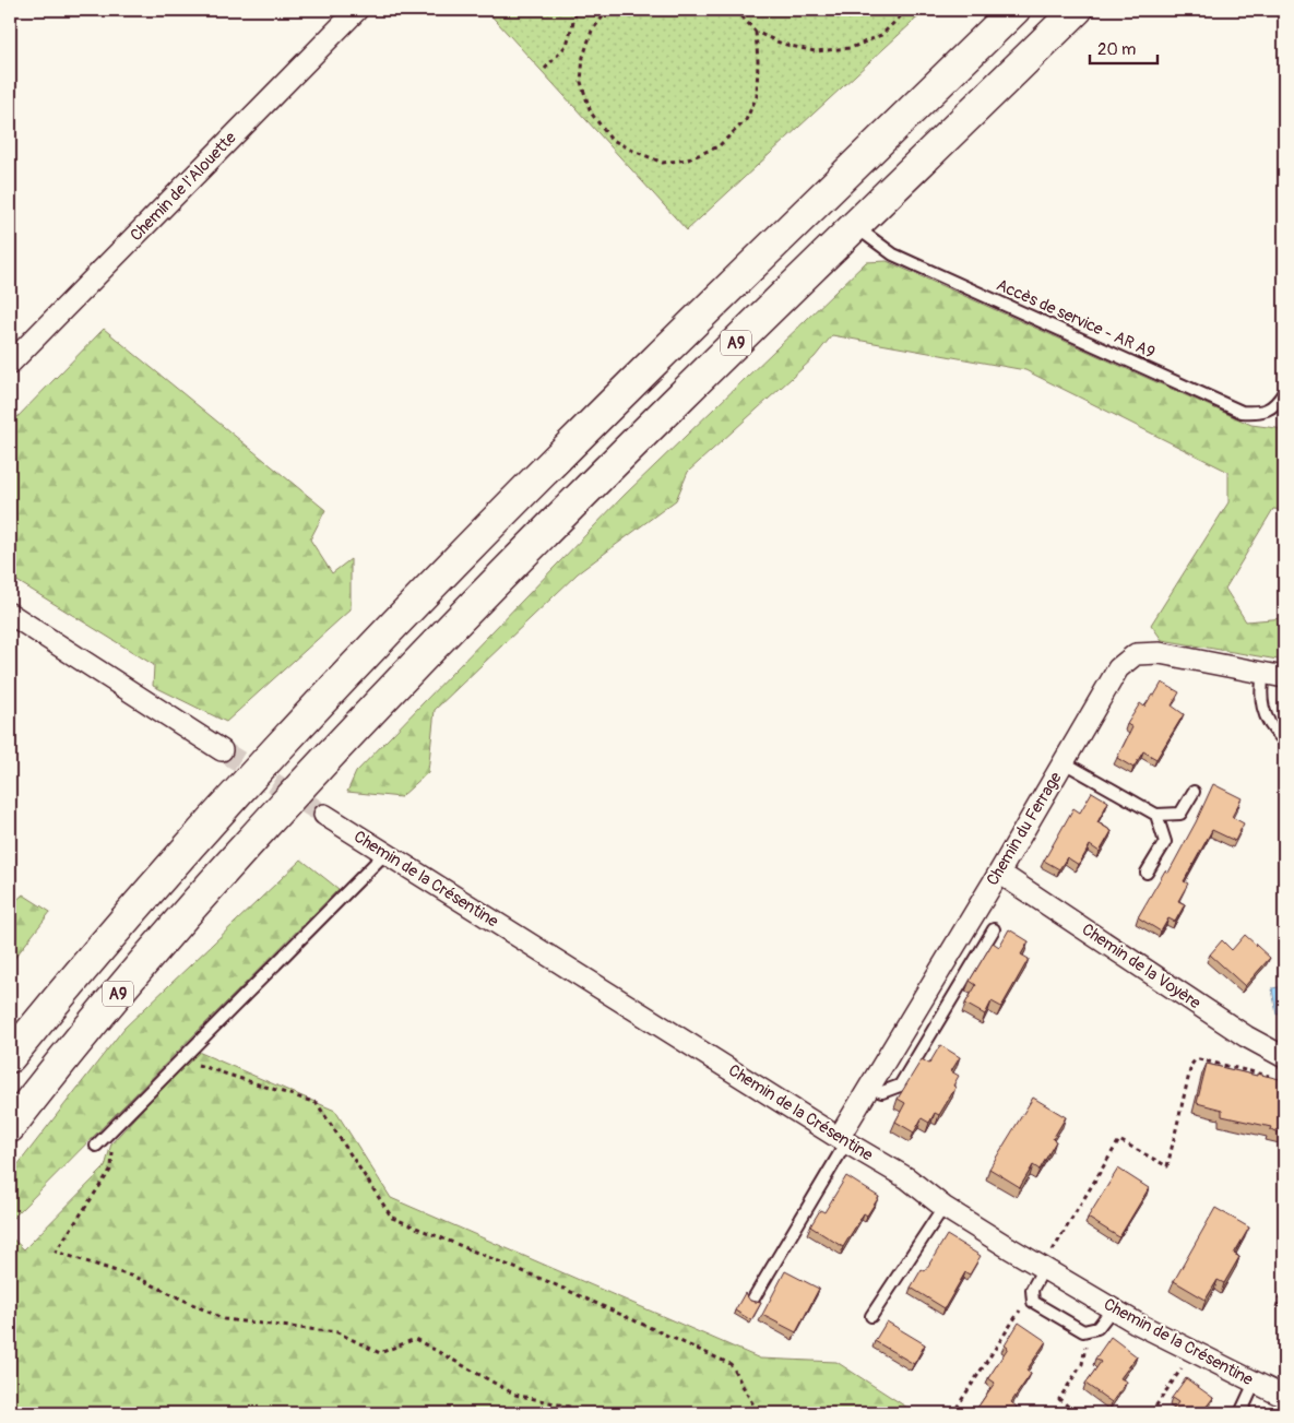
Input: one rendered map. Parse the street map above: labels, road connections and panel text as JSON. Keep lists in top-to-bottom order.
{
  "streets": {
    "highway": ["A9"],
    "street": [
      "Chemin de l'Alouette",
      "Chemin du Ferrage",
      "Chemin de la Crésentine",
      "Chemin de la Voyère"
    ],
    "lane": ["Accès de service - AR A9"]
  },
  "crossings": [
    ["Accès de service - AR A9", "A9"],
    ["Chemin du Ferrage", "Chemin de la Crésentine"],
    ["Chemin du Ferrage", "Chemin de la Voyère"]
  ],
  "scale_bar": "20 m"
}
